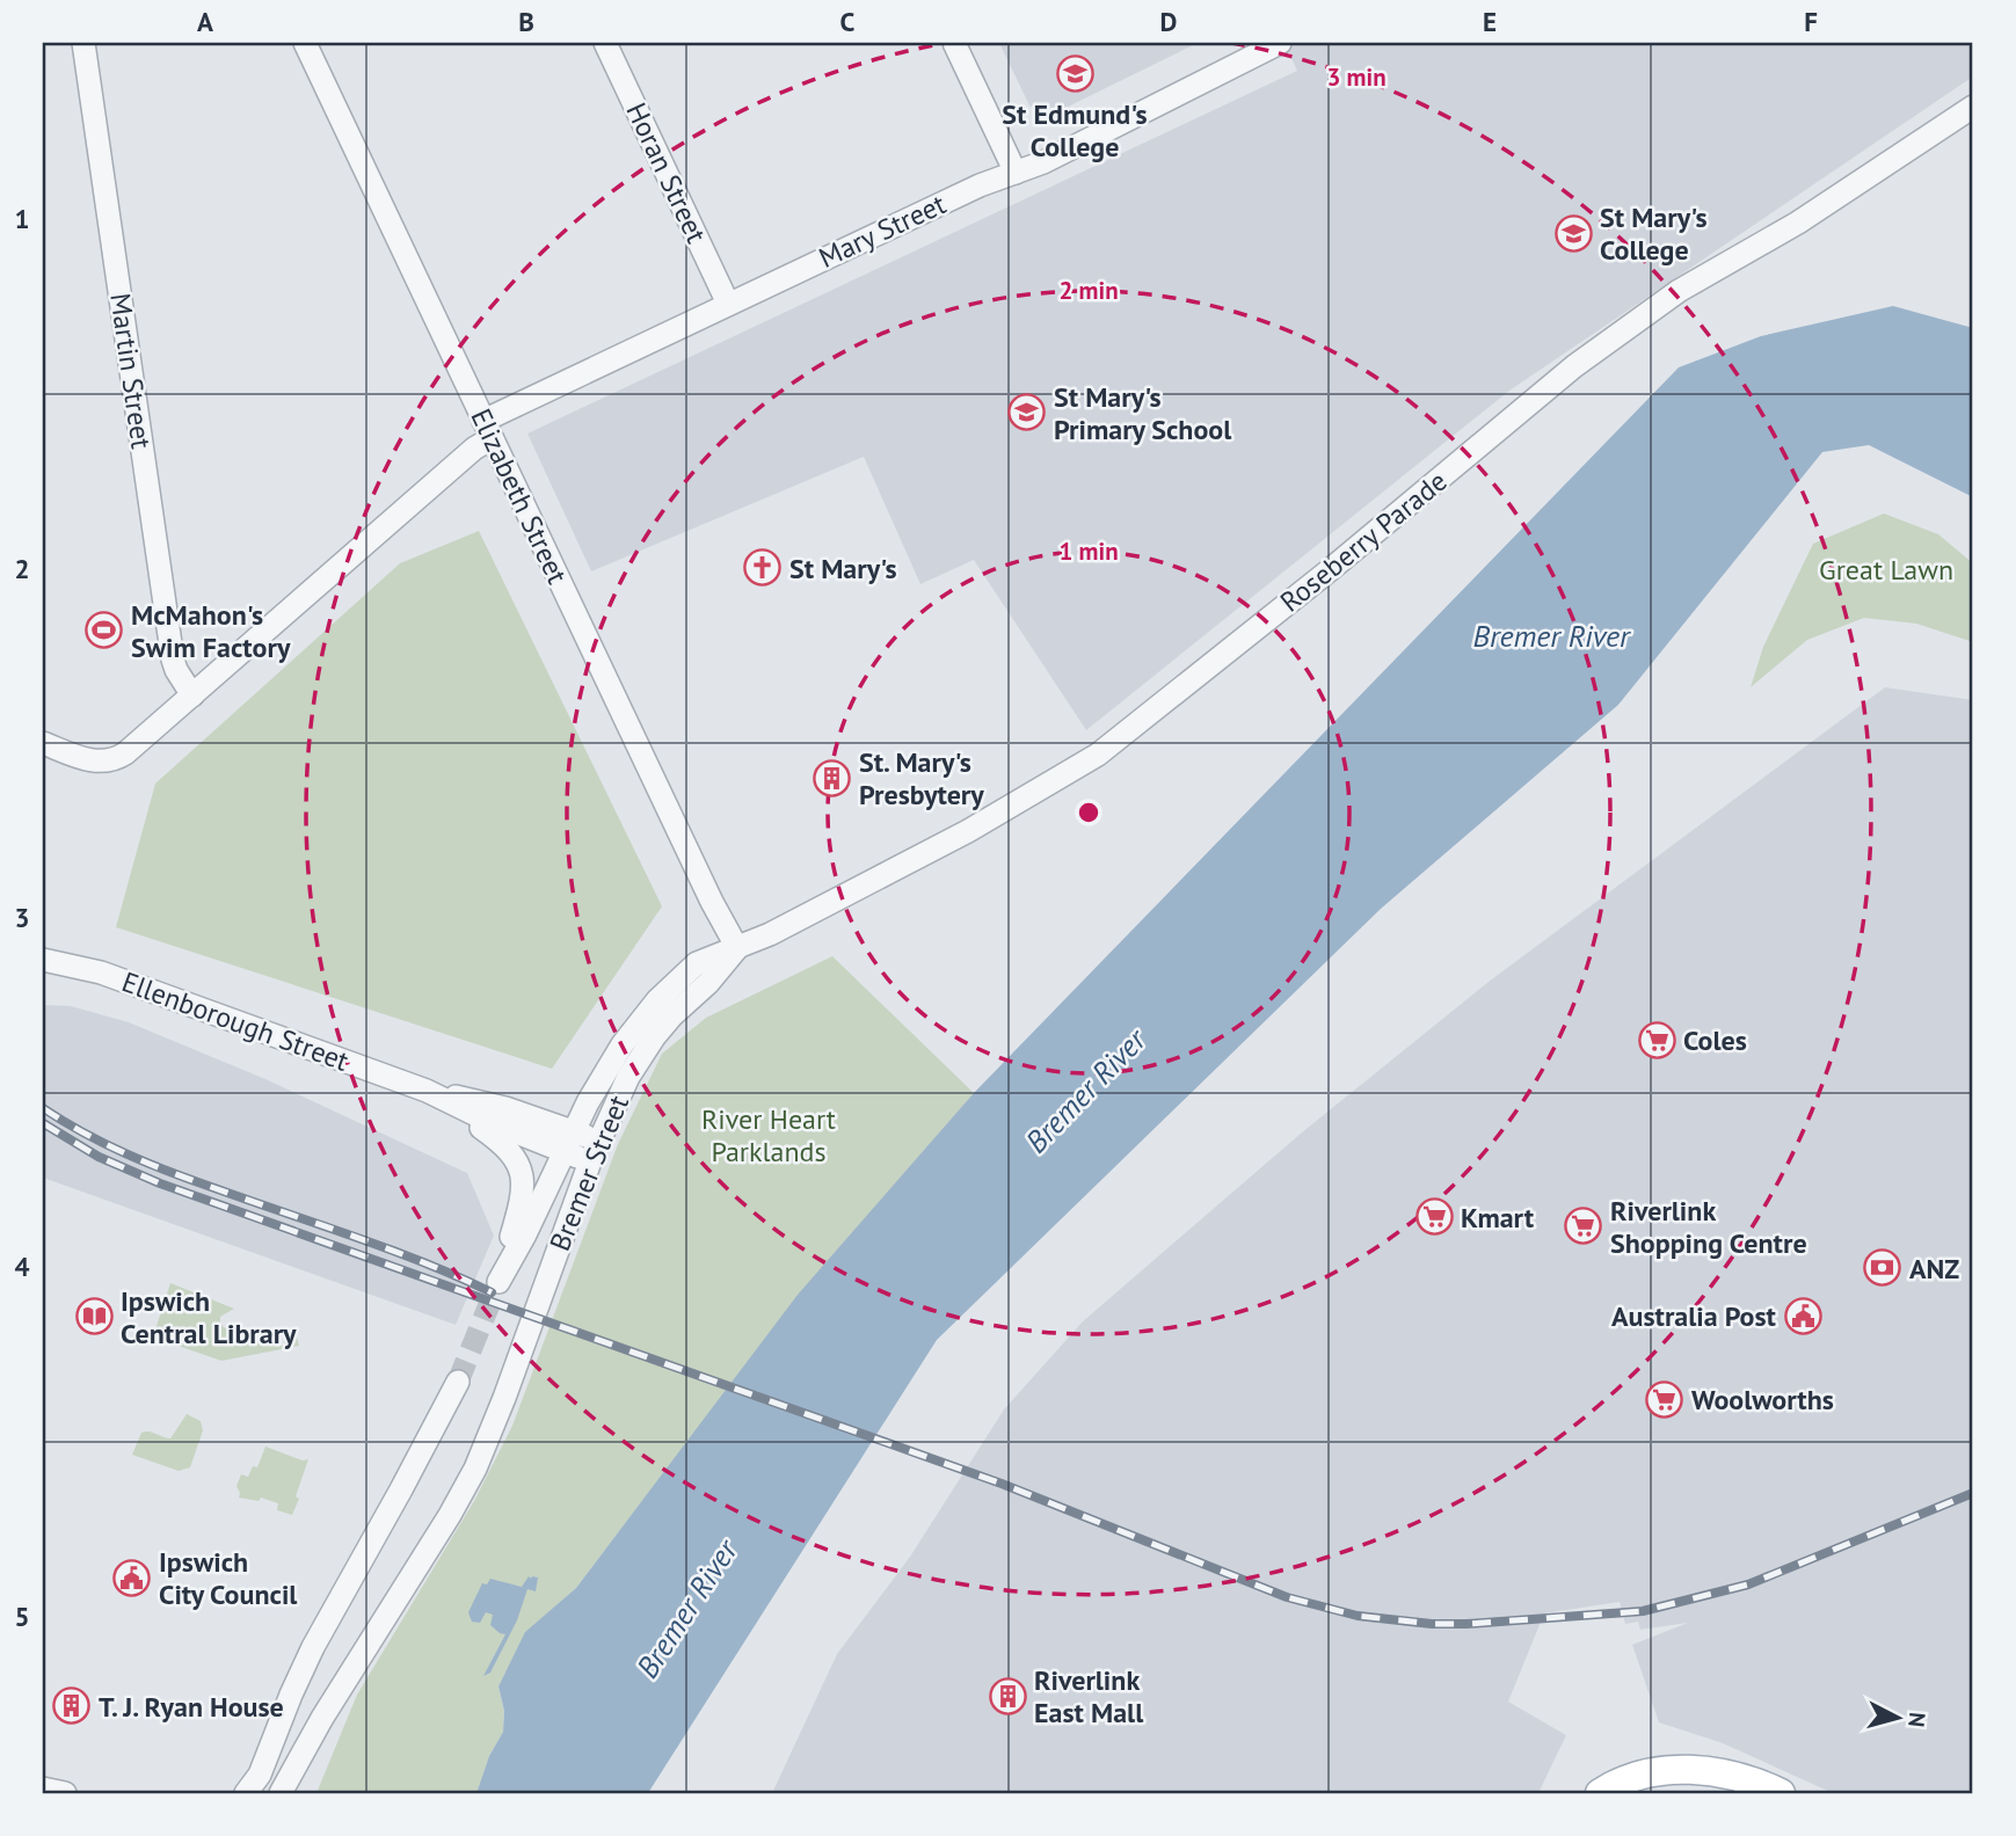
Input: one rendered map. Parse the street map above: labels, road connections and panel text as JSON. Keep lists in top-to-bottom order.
{
  "streets": {
    "street": [
      "Horan Street",
      "Mary Street",
      "Martin Street",
      "Elizabeth Street",
      "Roseberry Parade",
      "Ellenborough Street",
      "Bremer Street"
    ]
  },
  "crossings": [
    ["Horan Street", "Mary Street"],
    ["Mary Street", "Martin Street"],
    ["Mary Street", "Elizabeth Street"],
    ["Elizabeth Street", "Roseberry Parade"],
    ["Elizabeth Street", "Bremer Street"],
    ["Roseberry Parade", "Bremer Street"],
    ["Ellenborough Street", "Bremer Street"]
  ],
  "water": ["Bremer River"],
  "parks": ["Great Lawn", "River Heart Parklands"],
  "places": {
    "school or university": ["St Edmund's College", "St Mary's College", "St Mary's Primary School"],
    "church": ["St Mary's"],
    "sports": ["McMahon's Swim Factory"],
    "building": ["St. Mary's Presbytery", "Riverlink East Mall", "T. J. Ryan House"],
    "supermarket": [
      "Coles",
      "Kmart",
      "Riverlink Shopping Centre",
      "Woolworths"
    ],
    "bank": ["ANZ"],
    "public building": ["Australia Post", "Ipswich City Council"],
    "library": ["Ipswich Central Library"]
  },
  "north": "right",
  "grid": {
    "columns": [
      "A",
      "B",
      "C",
      "D",
      "E",
      "F"
    ],
    "rows": [
      "1",
      "2",
      "3",
      "4",
      "5"
    ]
  },
  "rings": ["3 min", "2 min", "1 min"]
}
